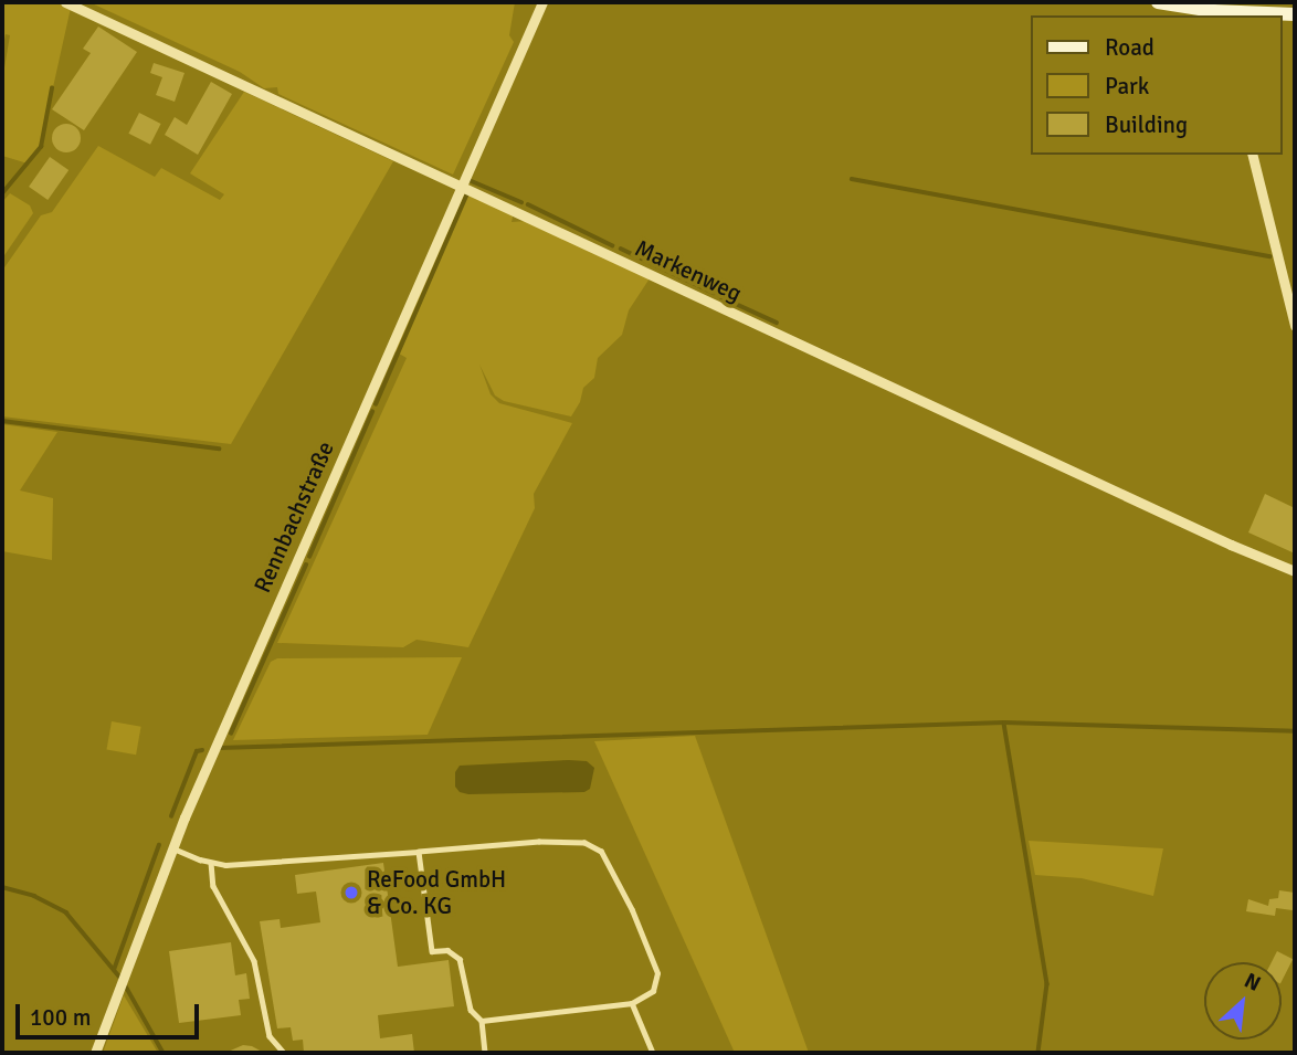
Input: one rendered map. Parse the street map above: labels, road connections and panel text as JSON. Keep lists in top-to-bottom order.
{
  "streets": {
    "street": ["Markenweg", "Rennbachstraße"]
  },
  "crossings": [
    ["Markenweg", "Rennbachstraße"]
  ],
  "places": ["ReFood GmbH & Co. KG"],
  "legend": ["Road", "Park", "Building"],
  "scale_bar": "100 m",
  "north": "top right"
}
